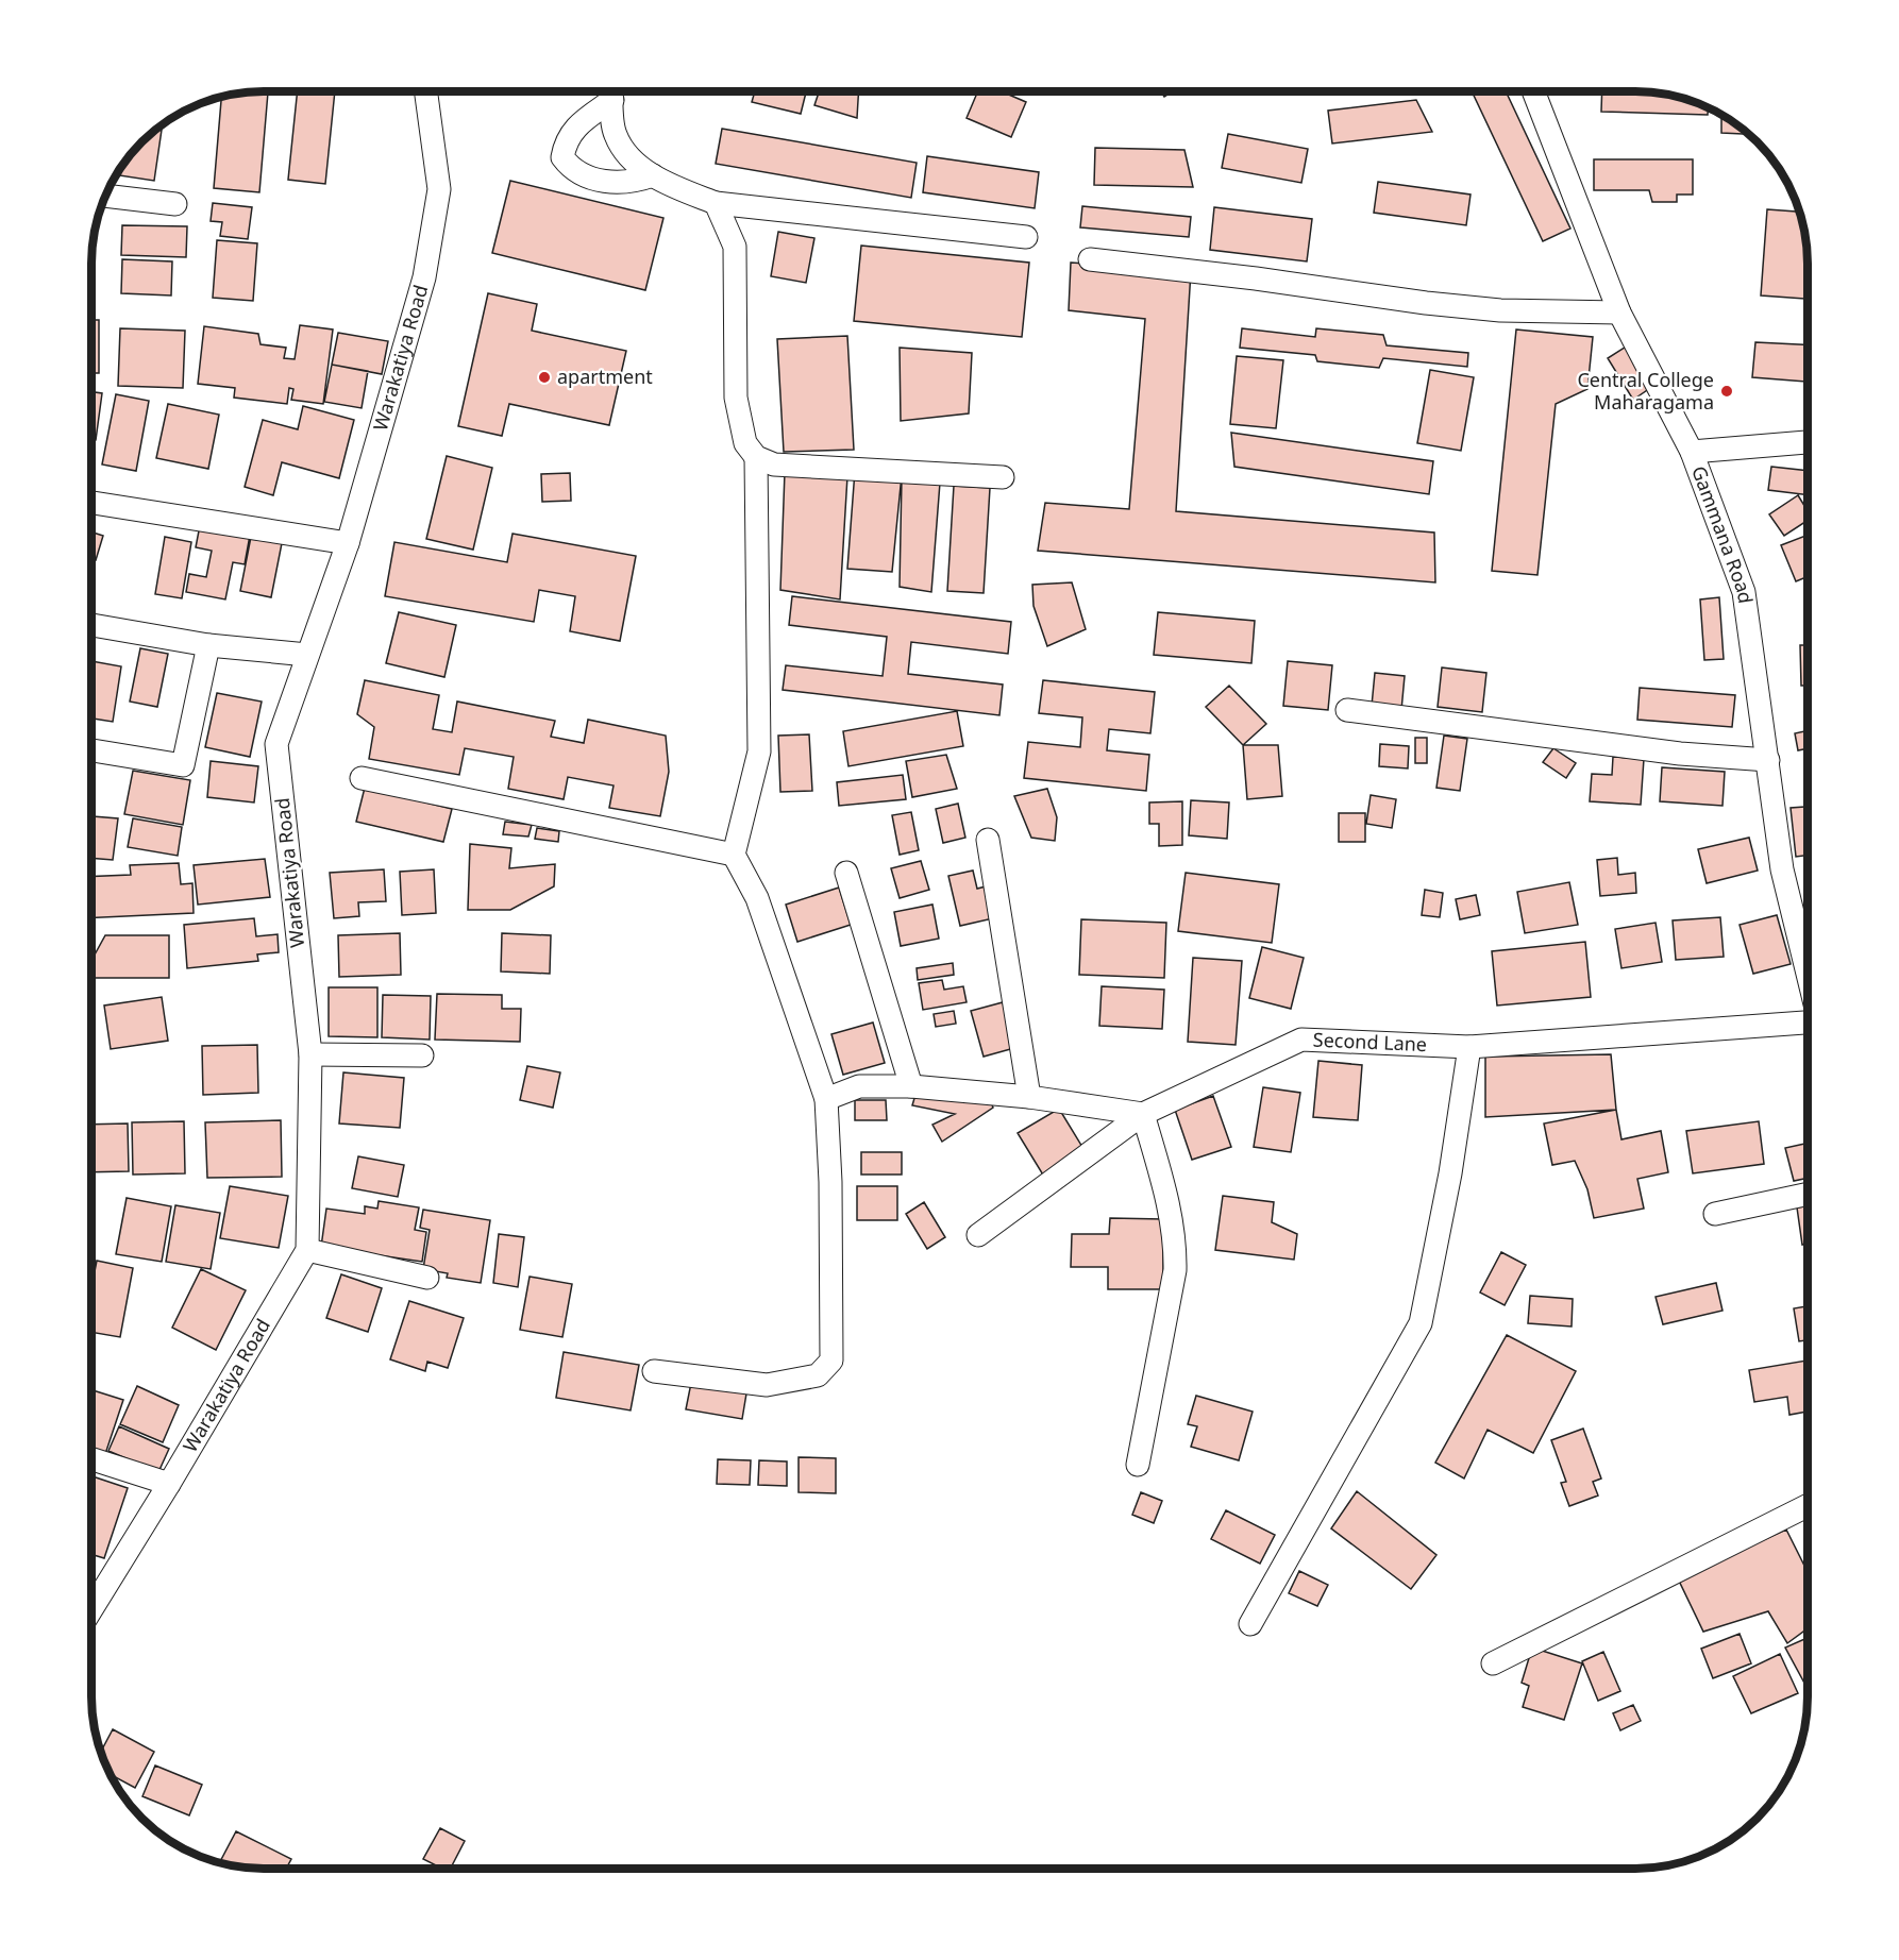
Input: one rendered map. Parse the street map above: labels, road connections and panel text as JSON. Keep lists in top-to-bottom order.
{
  "streets": {
    "street": ["Warakatiya Road", "Gammana Road", "Second Lane"]
  },
  "places": ["apartment", "Central College Maharagama"]
}
